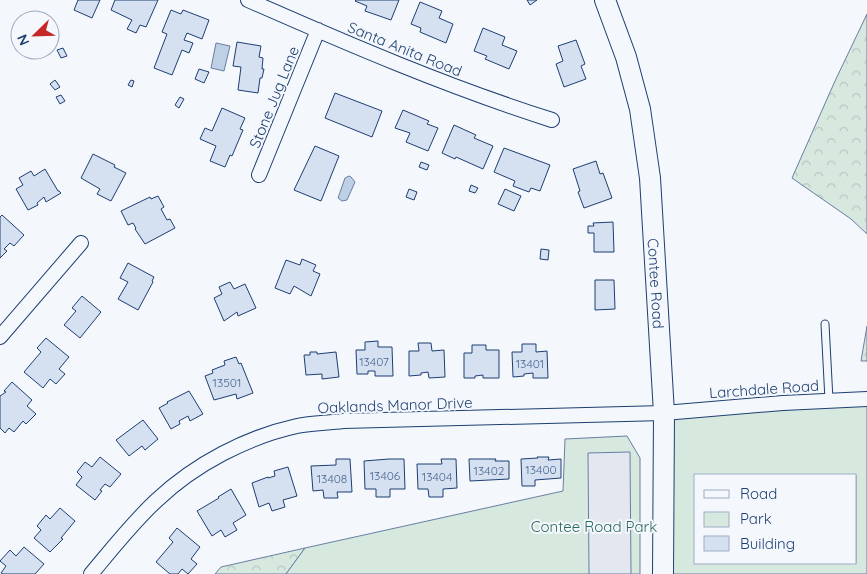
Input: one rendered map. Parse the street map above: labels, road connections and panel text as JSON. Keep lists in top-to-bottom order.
{
  "streets": {
    "street": [
      "Santa Anita Road",
      "Stone Jug Lane",
      "Contee Road",
      "Larchdale Road",
      "Oaklands Manor Drive"
    ]
  },
  "crossings": [
    ["Santa Anita Road", "Stone Jug Lane"],
    ["Contee Road", "Larchdale Road"],
    ["Contee Road", "Oaklands Manor Drive"],
    ["Larchdale Road", "Oaklands Manor Drive"]
  ],
  "parks": ["Contee Road Park"],
  "house_numbers": [
    "13407",
    "13401",
    "13501",
    "13400",
    "13402",
    "13406",
    "13404",
    "13408"
  ],
  "legend": ["Road", "Park", "Building"],
  "north": "bottom left"
}
